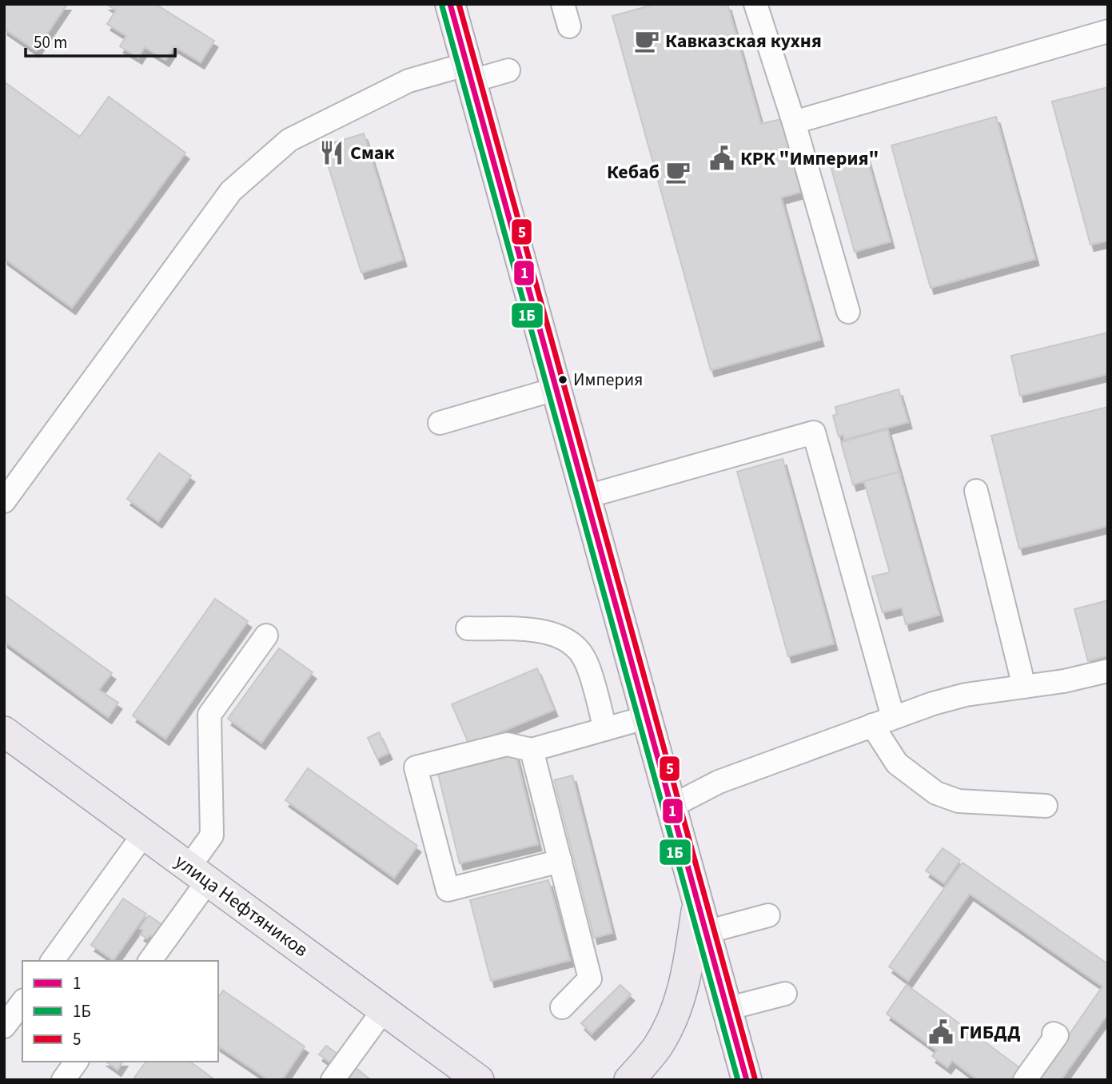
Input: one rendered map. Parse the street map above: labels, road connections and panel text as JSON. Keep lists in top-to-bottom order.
{
  "streets": {
    "main road": ["улица Нефтяников"]
  },
  "places": {
    "cafe": ["Кавказская кухня", "Кебаб"],
    "restaurant": ["Смак"],
    "public building": ["КРК \"Империя\"", "ГИБДД"],
    "other": ["Империя"]
  },
  "lines": ["transit line 1", "transit line 5", "transit line 1Б"],
  "legend": ["1", "1Б", "5"],
  "scale_bar": "50 m"
}
